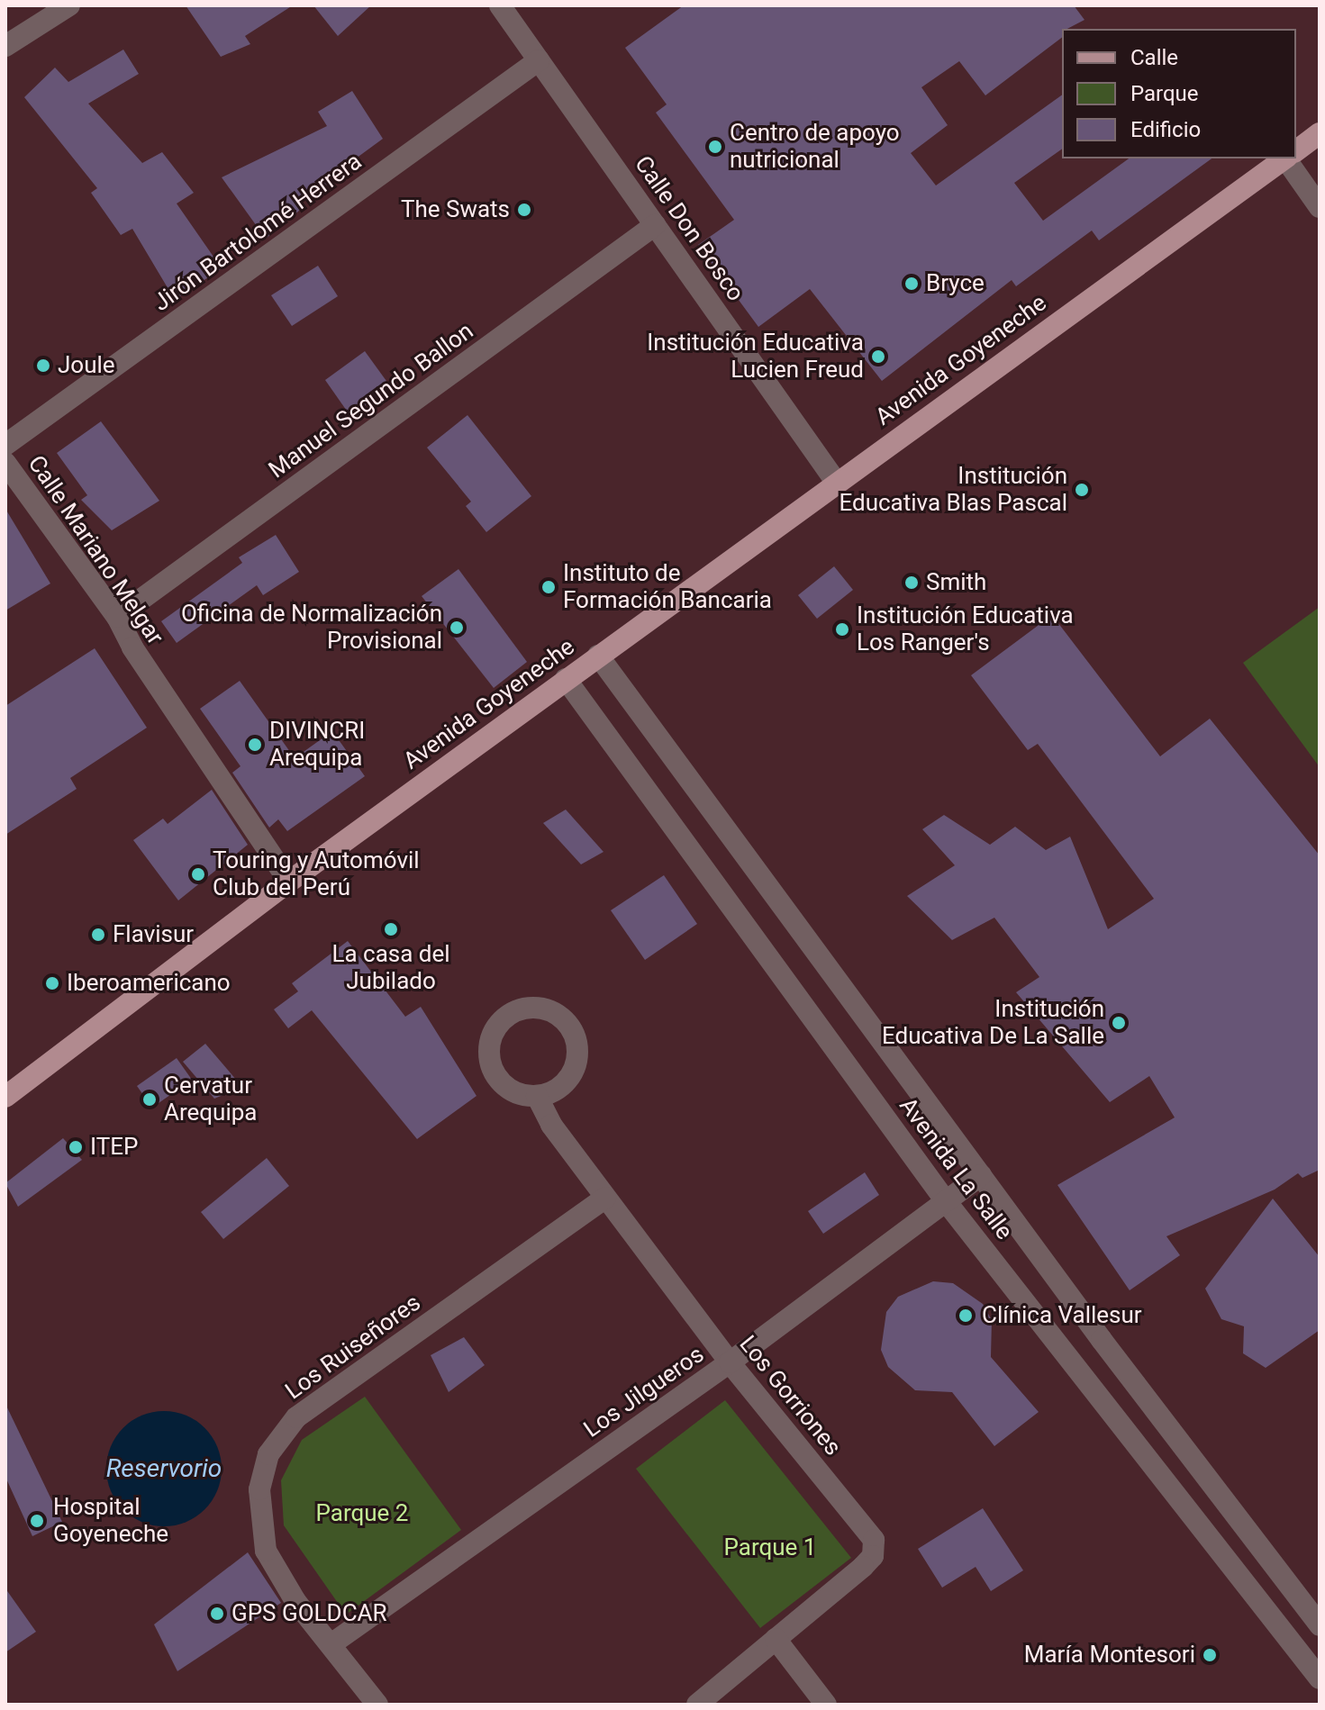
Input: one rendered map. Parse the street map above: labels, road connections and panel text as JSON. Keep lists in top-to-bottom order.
{
  "streets": {
    "main road": ["Avenida Goyeneche"],
    "street": [
      "Calle Don Bosco",
      "Jirón Bartolomé Herrera",
      "Manuel Segundo Ballon",
      "Calle Mariano Melgar",
      "Avenida La Salle",
      "Los Ruiseñores",
      "Los Jilgueros",
      "Los Gorriones"
    ]
  },
  "crossings": [
    ["Calle Don Bosco", "Jirón Bartolomé Herrera"],
    ["Calle Don Bosco", "Avenida Goyeneche"],
    ["Calle Don Bosco", "Manuel Segundo Ballon"],
    ["Avenida Goyeneche", "Calle Mariano Melgar"],
    ["Avenida Goyeneche", "Avenida La Salle"],
    ["Manuel Segundo Ballon", "Calle Mariano Melgar"],
    ["Avenida La Salle", "Los Jilgueros"],
    ["Los Ruiseñores", "Los Jilgueros"],
    ["Los Ruiseñores", "Los Gorriones"],
    ["Los Jilgueros", "Los Gorriones"]
  ],
  "water": ["Reservorio"],
  "parks": ["Parque 2", "Parque 1"],
  "places": [
    "Centro de apoyo nutricional",
    "The Swats",
    "Bryce",
    "Institución Educativa Lucien Freud",
    "Joule",
    "Institución Educativa Blas Pascal",
    "Smith",
    "Instituto de Formación Bancaria",
    "Oficina de Normalización Provisional",
    "Institución Educativa Los Ranger's",
    "DIVINCRI Arequipa",
    "Touring y Automóvil Club del Perú",
    "La casa del Jubilado",
    "Flavisur",
    "Iberoamericano",
    "Institución Educativa De La Salle",
    "Cervatur Arequipa",
    "ITEP",
    "Clínica Vallesur",
    "Hospital Goyeneche",
    "GPS GOLDCAR",
    "María Montesori"
  ],
  "legend": ["Calle", "Parque", "Edificio"]
}
